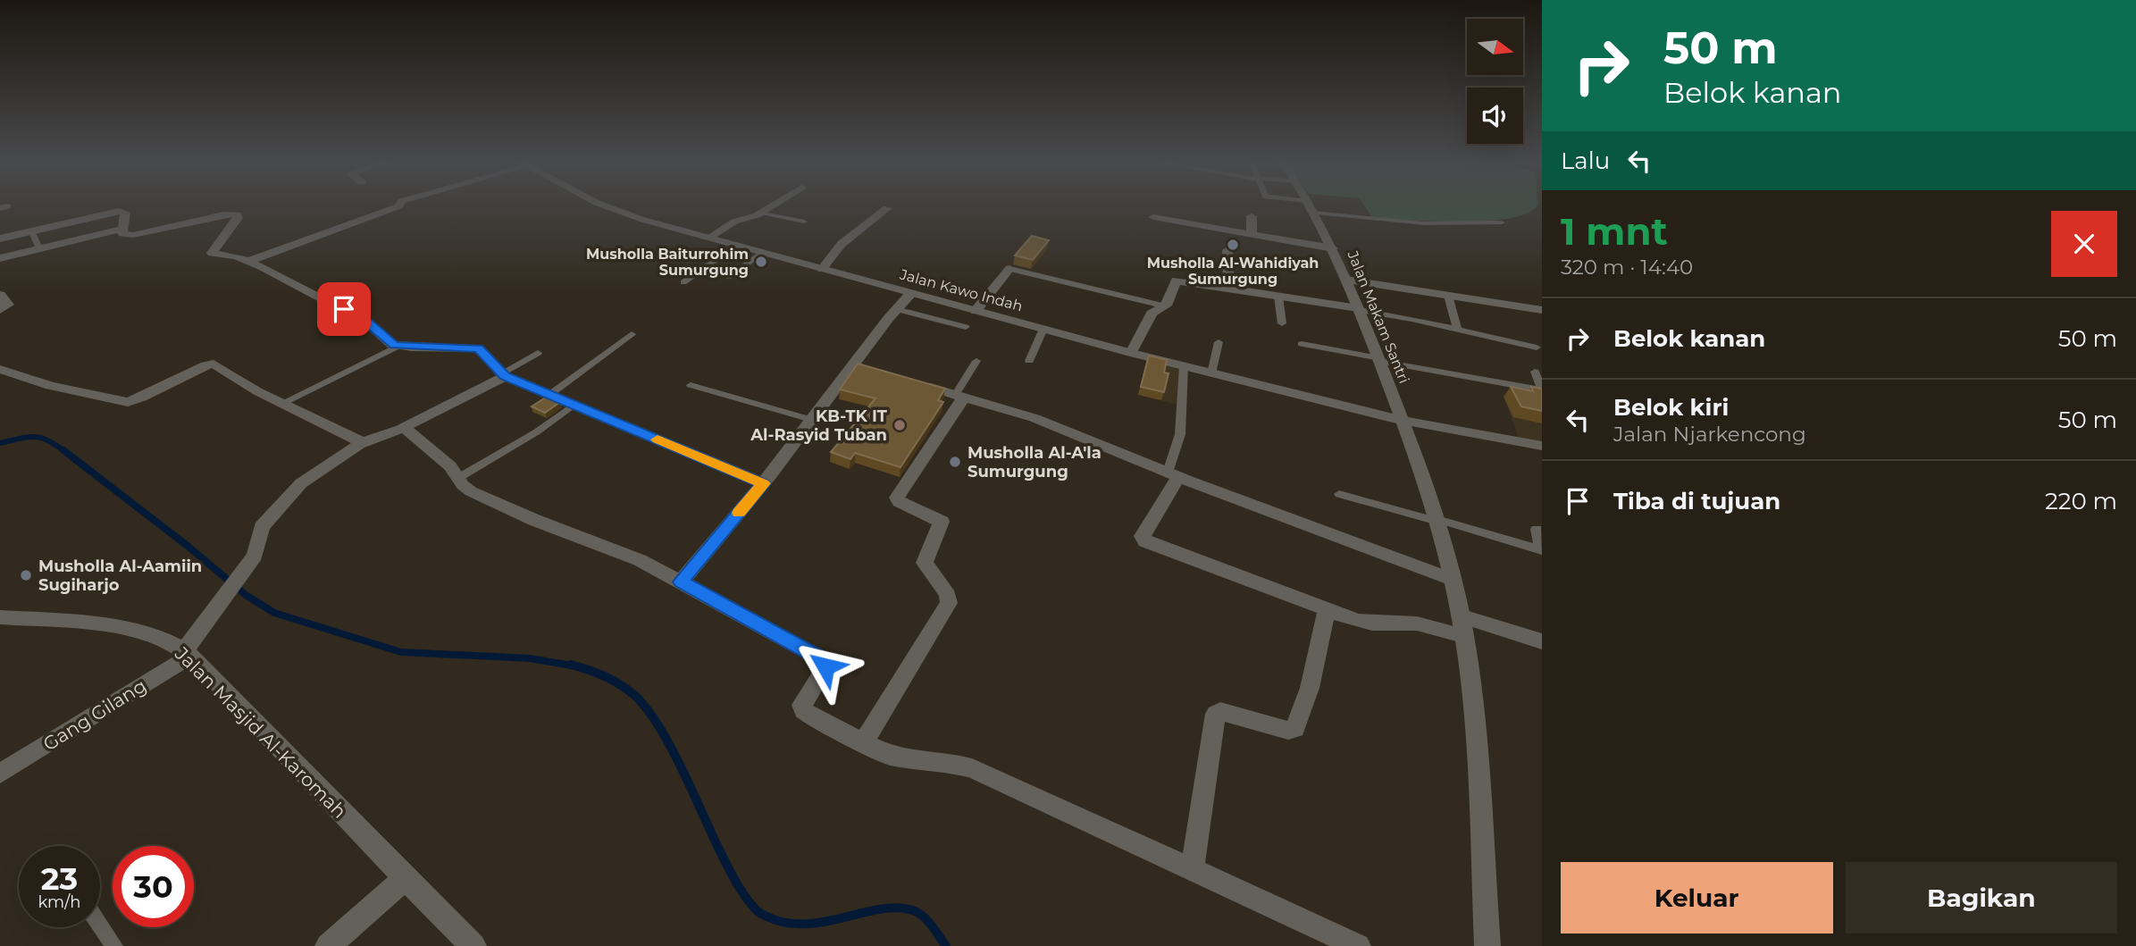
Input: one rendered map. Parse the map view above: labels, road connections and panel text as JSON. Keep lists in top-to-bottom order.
{
  "streets": {
    "street": [
      "Jalan Kawo Indah",
      "Jalan Makam Santri",
      "Gang Gilang",
      "Jalan Masjid Al-Karomah"
    ]
  },
  "crossings": [
    ["Jalan Kawo Indah", "Jalan Makam Santri"],
    ["Gang Gilang", "Jalan Masjid Al-Karomah"]
  ],
  "places": [
    "Musholla Al-Wahidiyah Sumurgung",
    "Musholla Baiturrohim Sumurgung",
    "KB-TK IT Al-Rasyid Tuban",
    "Musholla Al-A'la Sumurgung",
    "Musholla Al-Aamiin Sugiharjo"
  ],
  "north": "right",
  "page": {
    "turn": ["50 m", "Belok kanan"],
    "then": "Lalu",
    "heading": ["1 mnt", "320 m · 14:40"],
    "list": [
      {
        "name": "Belok kanan",
        "value": "50 m"
      },
      {
        "name": "Belok kiri",
        "note": "Jalan Njarkencong",
        "value": "50 m"
      },
      {
        "name": "Tiba di tujuan",
        "value": "220 m"
      }
    ],
    "speed": "23 km/h",
    "limit": "30",
    "buttons": ["Keluar", "Bagikan"]
  }
}
